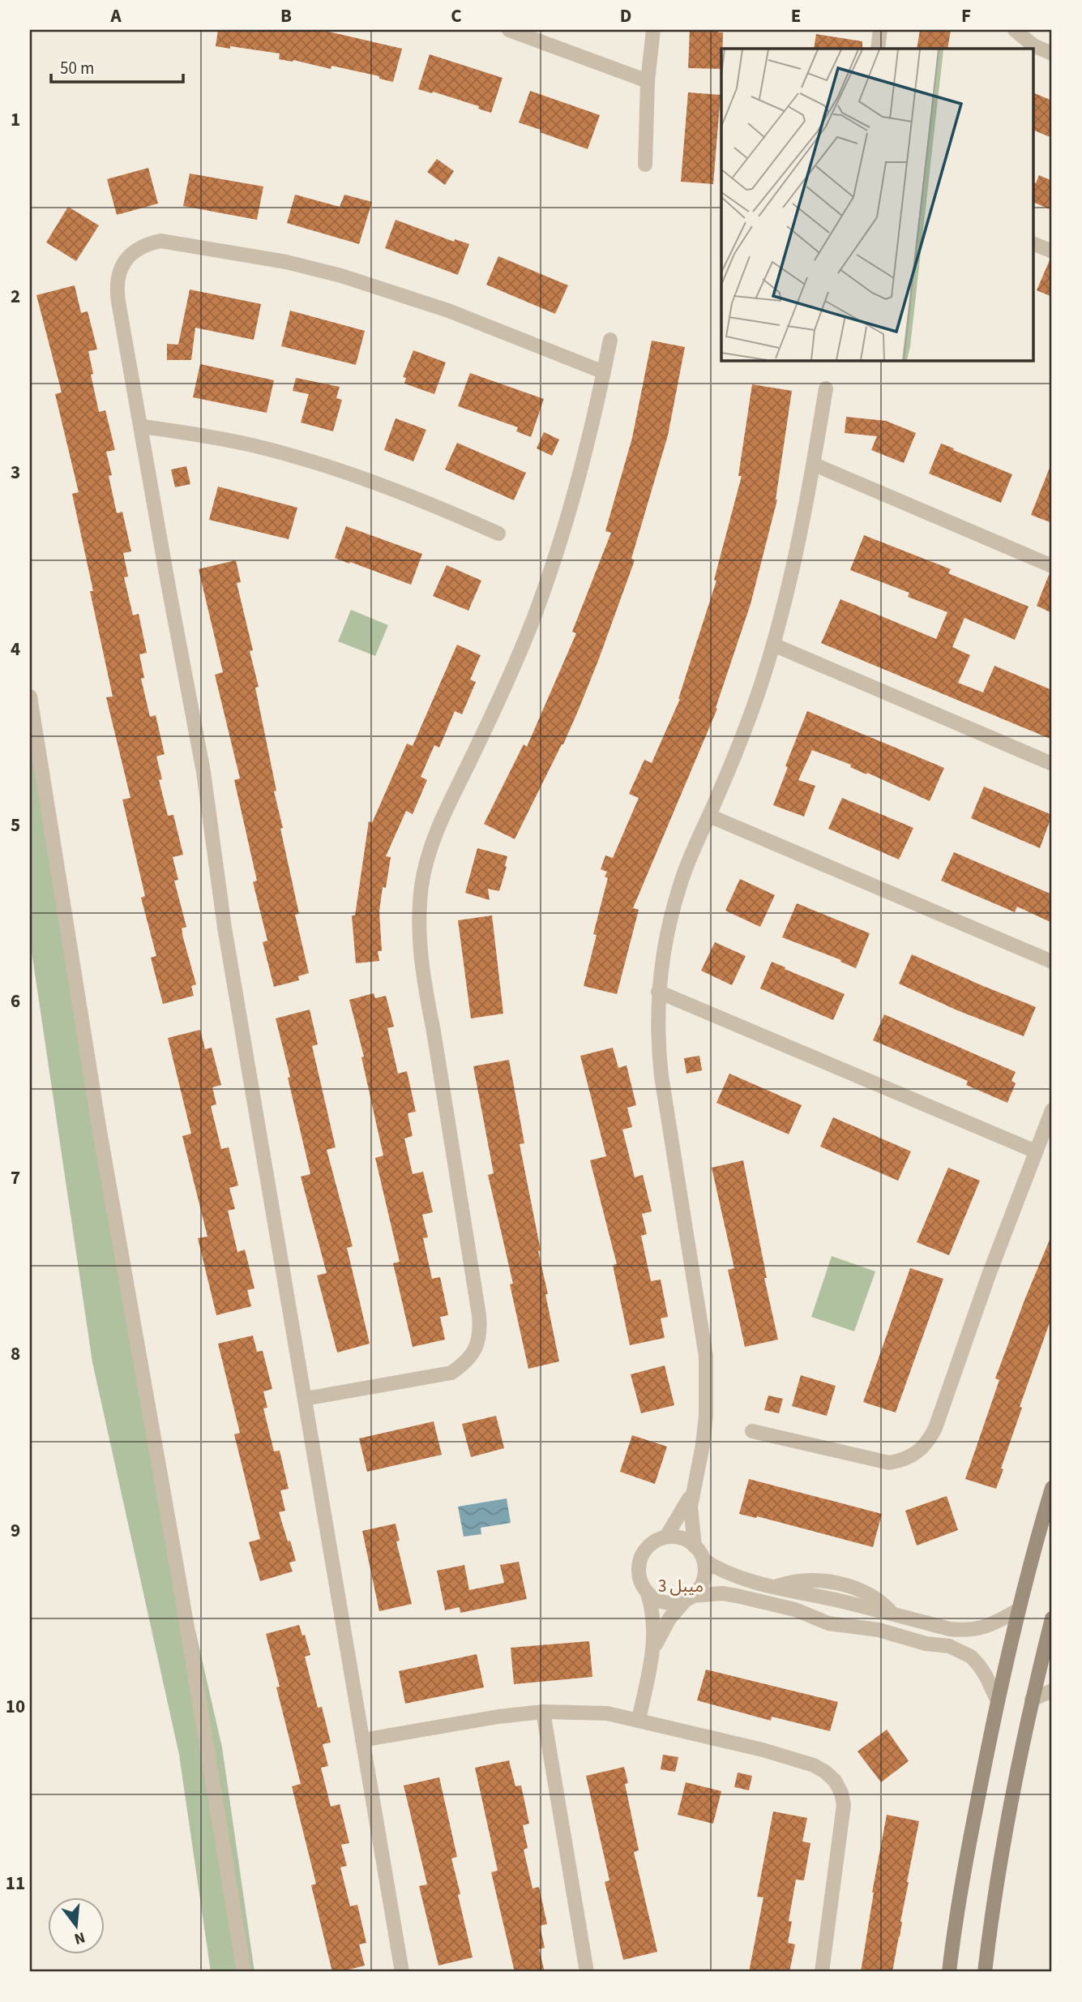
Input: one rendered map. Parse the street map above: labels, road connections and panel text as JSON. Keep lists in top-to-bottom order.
{
  "districts": ["ميبل 3"],
  "scale_bar": "50 m",
  "north": "bottom",
  "grid": {
    "columns": [
      "A",
      "B",
      "C",
      "D",
      "E",
      "F"
    ],
    "rows": [
      "1",
      "2",
      "3",
      "4",
      "5",
      "6",
      "7",
      "8",
      "9",
      "10",
      "11"
    ]
  }
}
